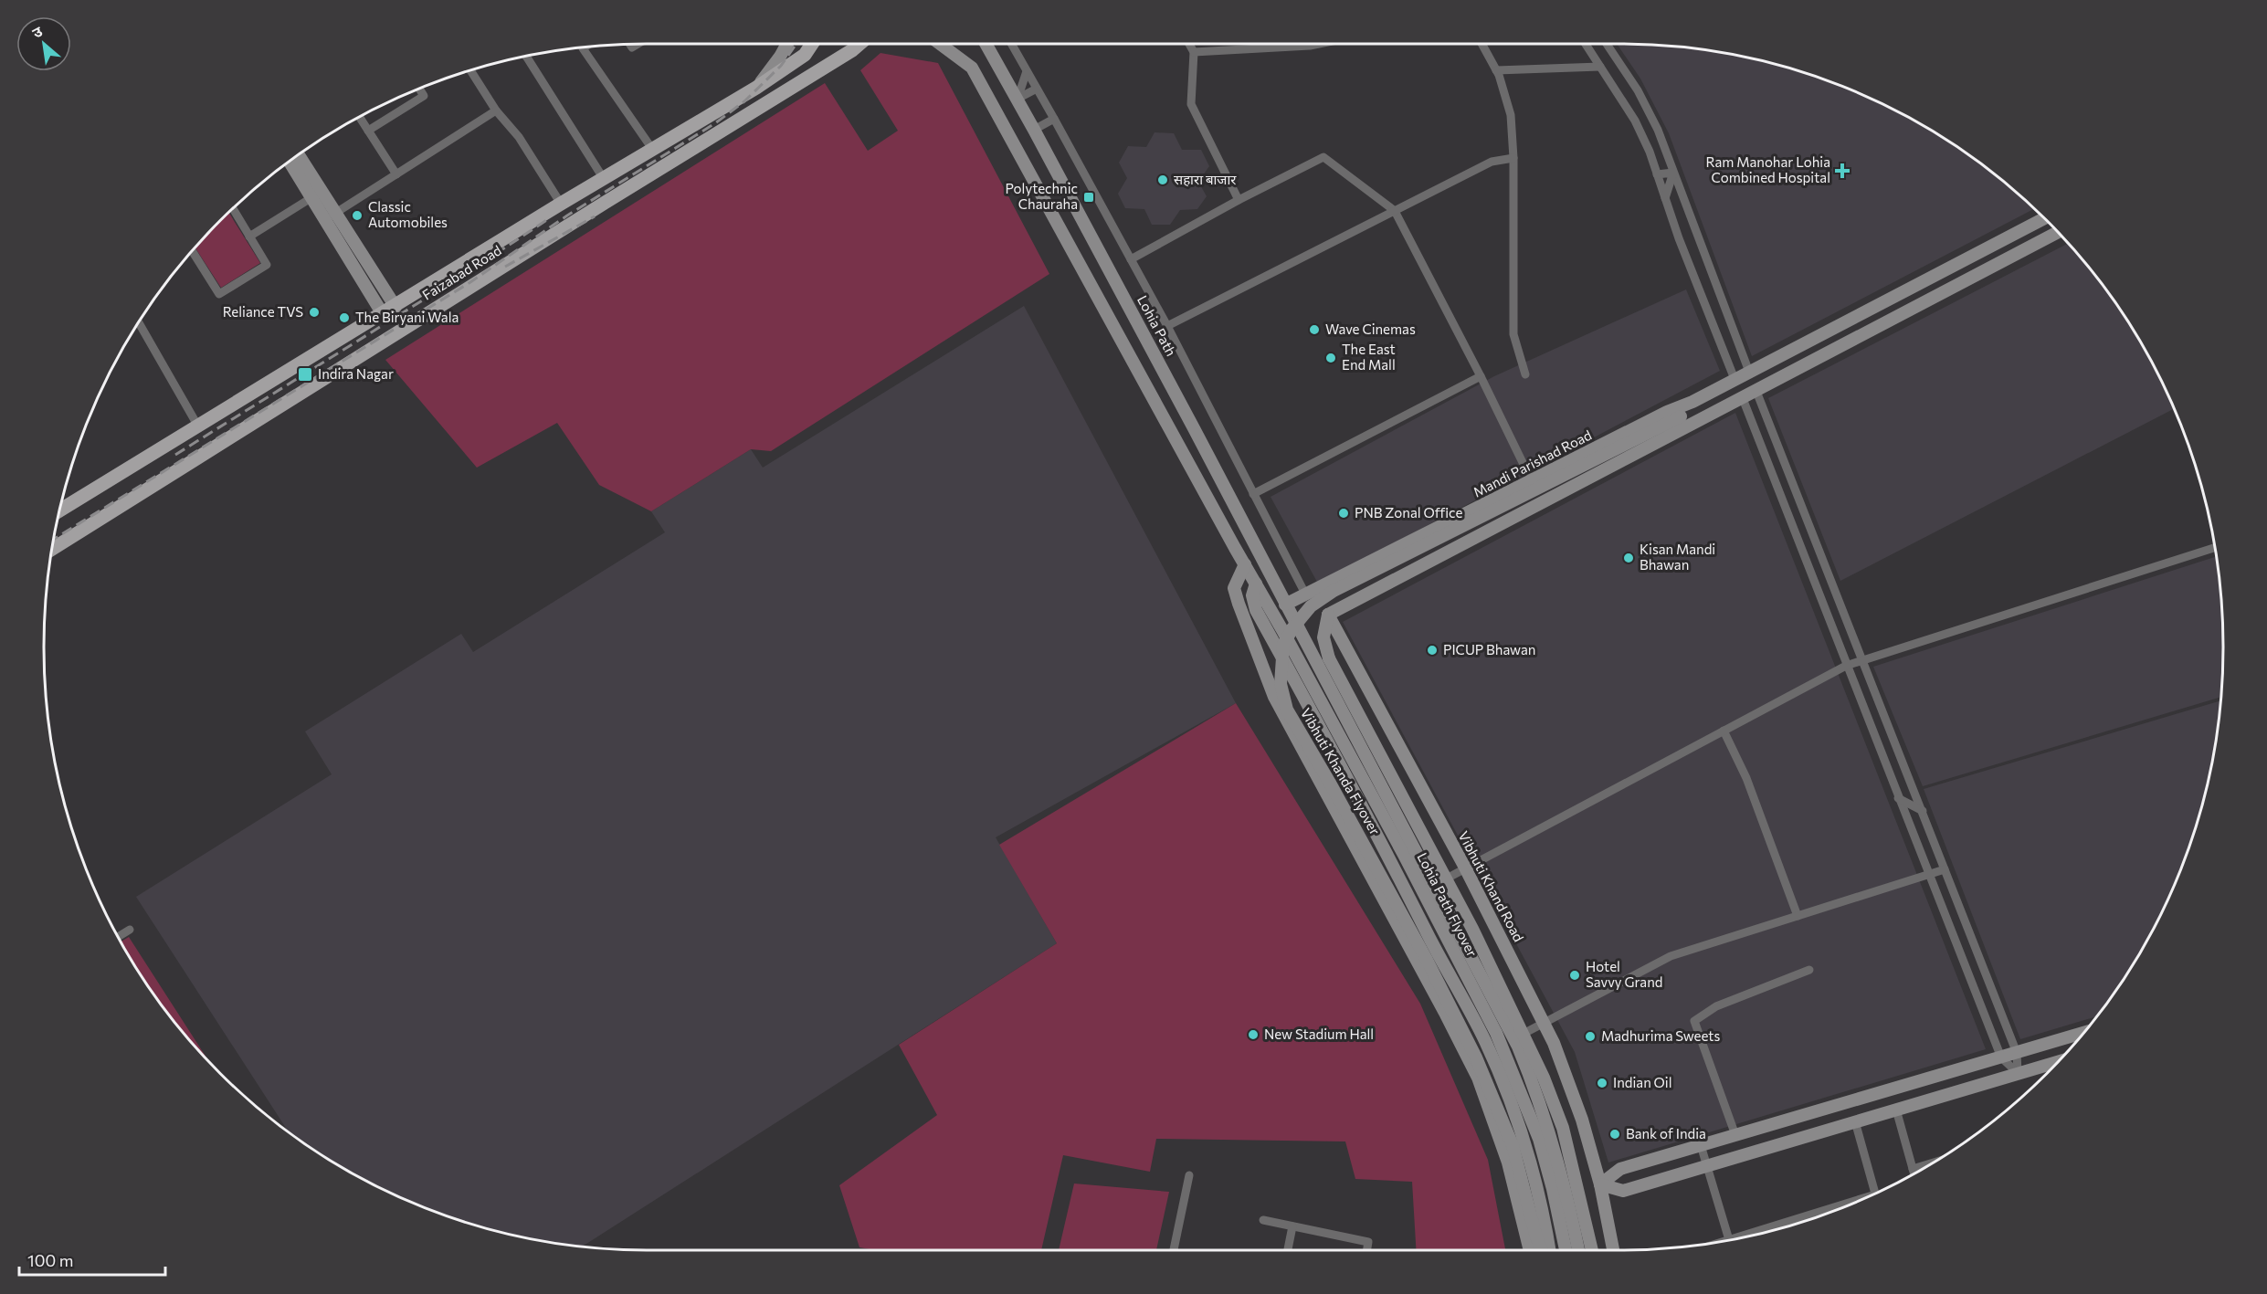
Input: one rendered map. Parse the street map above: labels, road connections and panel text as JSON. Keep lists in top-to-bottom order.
{
  "streets": {
    "main road": [
      "Faizabad Road",
      "Lohia Path",
      "Mandi Parishad Road",
      "Vibhuti Khanda Flyover",
      "Vibhuti Khand Road",
      "Lohia Path Flyover"
    ]
  },
  "crossings": [
    ["Lohia Path", "Mandi Parishad Road"],
    ["Lohia Path", "Lohia Path Flyover"],
    ["Mandi Parishad Road", "Vibhuti Khanda Flyover"],
    ["Vibhuti Khand Road", "Lohia Path Flyover"]
  ],
  "places": {
    "health": ["Ram Manohar Lohia Combined Hospital"],
    "other": [
      "सहारा बाजार",
      "Classic Automobiles",
      "Reliance TVS",
      "The Biryani Wala",
      "Wave Cinemas",
      "The East End Mall",
      "PNB Zonal Office",
      "Kisan Mandi Bhawan",
      "PICUP Bhawan",
      "Hotel Savvy Grand",
      "New Stadium Hall",
      "Madhurima Sweets",
      "Indian Oil",
      "Bank of India"
    ],
    "transit": ["Polytechnic Chauraha", "Indira Nagar"]
  },
  "scale_bar": "100 m",
  "north": "top left"
}
